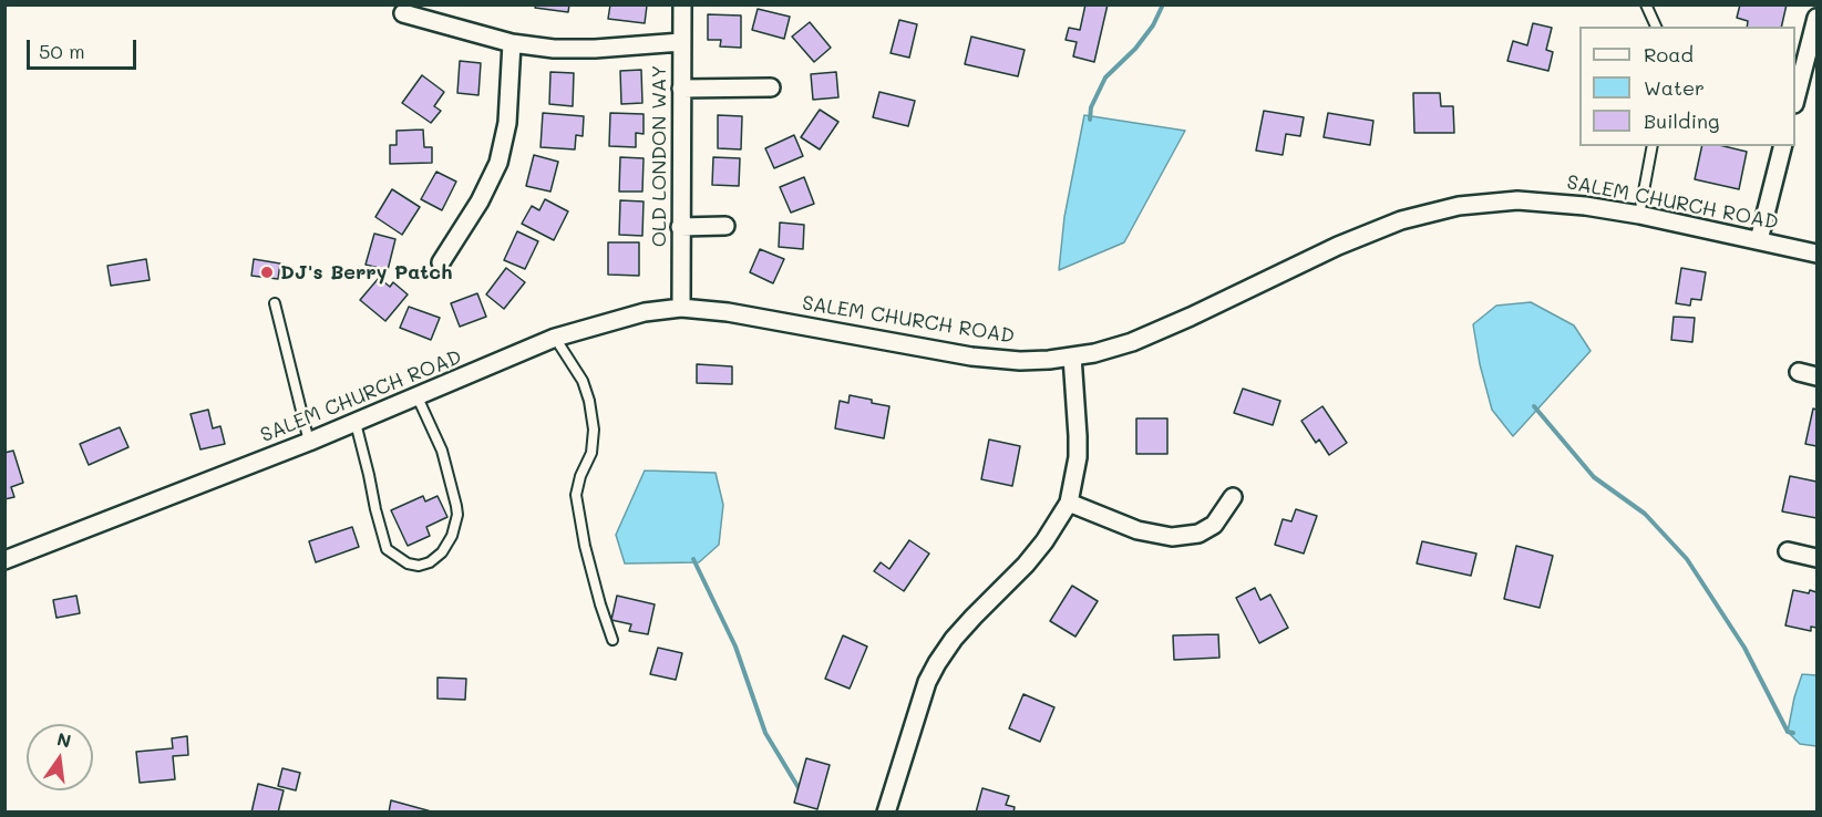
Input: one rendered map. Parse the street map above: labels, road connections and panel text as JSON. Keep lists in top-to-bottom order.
{
  "streets": {
    "street": ["OLD LONDON WAY", "SALEM CHURCH ROAD"]
  },
  "crossings": [
    ["OLD LONDON WAY", "SALEM CHURCH ROAD"]
  ],
  "places": ["DJ's Berry Patch"],
  "legend": ["Road", "Water", "Building"],
  "scale_bar": "50 m",
  "north": "top"
}
